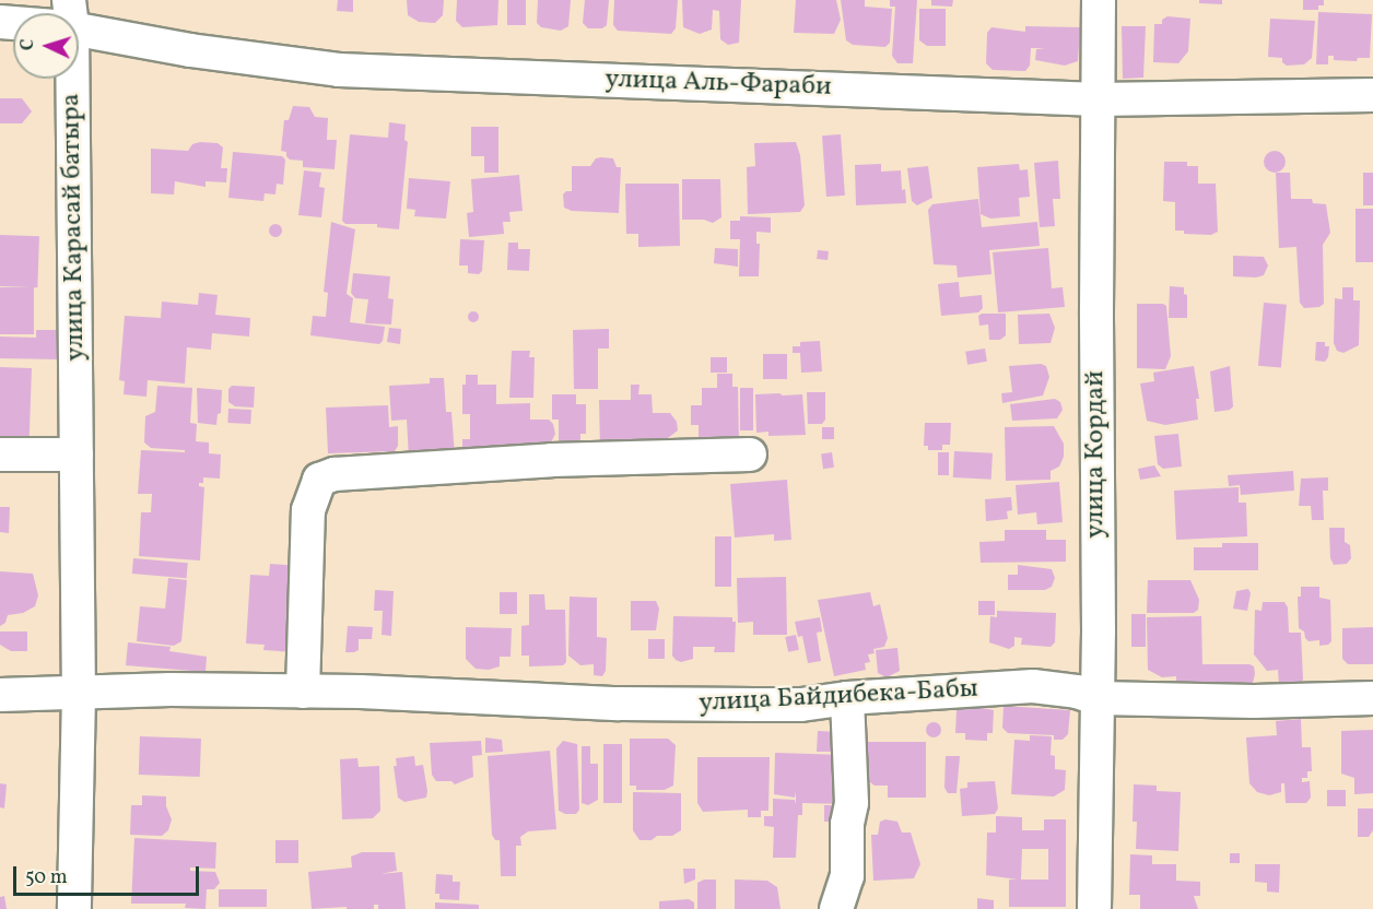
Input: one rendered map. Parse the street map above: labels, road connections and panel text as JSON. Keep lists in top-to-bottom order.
{
  "streets": {
    "street": [
      "улица Аль-Фараби",
      "улица Карасай батыра",
      "улица Кордай",
      "улица Байдибека-Бабы"
    ]
  },
  "crossings": [
    ["улица Аль-Фараби", "улица Кордай"],
    ["улица Карасай батыра", "улица Байдибека-Бабы"],
    ["улица Кордай", "улица Байдибека-Бабы"]
  ],
  "scale_bar": "50 m",
  "north": "left"
}
